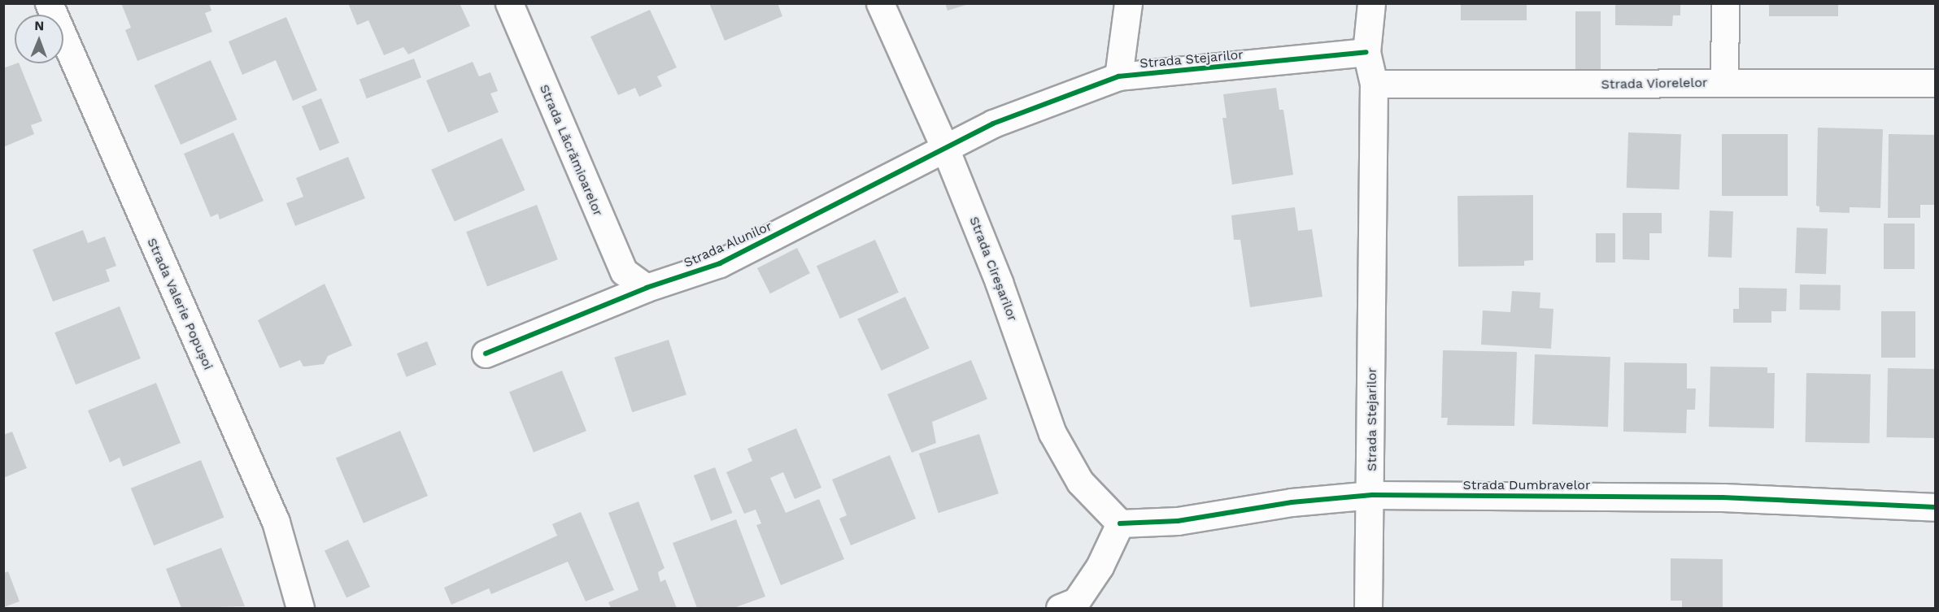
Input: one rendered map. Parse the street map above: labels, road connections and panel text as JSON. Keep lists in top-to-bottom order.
{
  "streets": {
    "street": [
      "Strada Stejarilor",
      "Strada Viorelelor",
      "Strada Lăcrămioarelor",
      "Strada Alunilor",
      "Strada Cireșarilor",
      "Strada Valerie Popușoi",
      "Strada Dumbravelor"
    ]
  },
  "crossings": [
    ["Strada Stejarilor", "Strada Viorelelor"],
    ["Strada Stejarilor", "Strada Alunilor"],
    ["Strada Stejarilor", "Strada Cireșarilor"],
    ["Strada Stejarilor", "Strada Dumbravelor"],
    ["Strada Lăcrămioarelor", "Strada Alunilor"],
    ["Strada Alunilor", "Strada Cireșarilor"],
    ["Strada Cireșarilor", "Strada Dumbravelor"]
  ],
  "north": "top"
}
